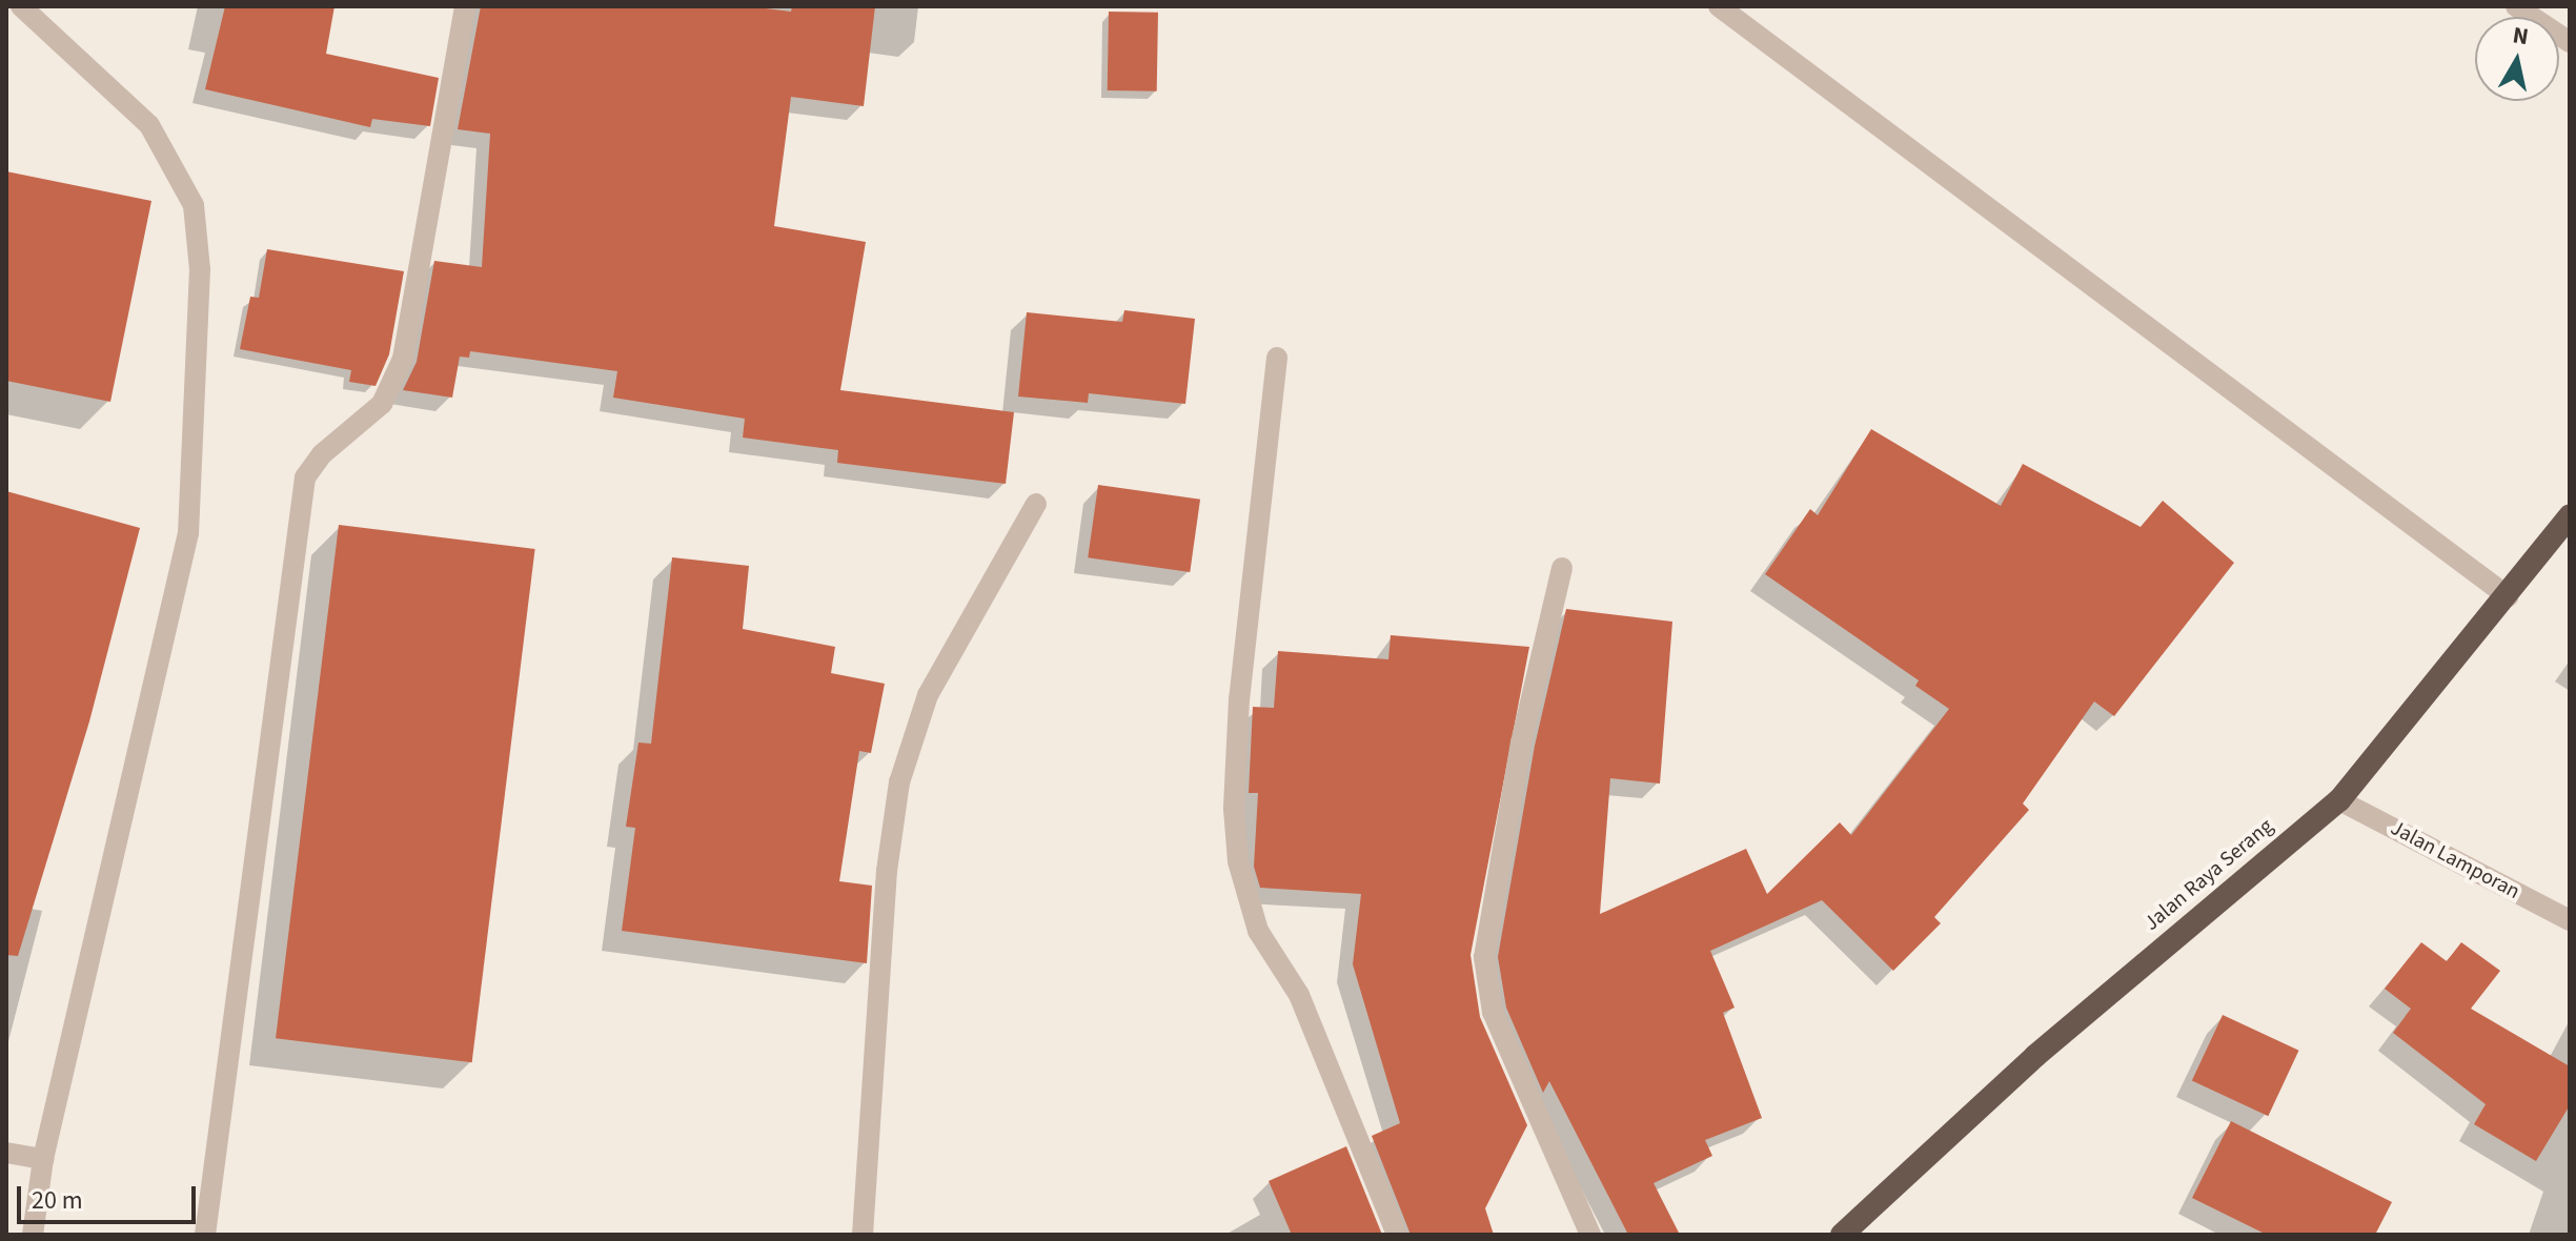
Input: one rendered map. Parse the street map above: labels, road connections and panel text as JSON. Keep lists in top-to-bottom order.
{
  "streets": {
    "highway": ["Jalan Raya Serang"],
    "street": ["Jalan Lamporan"]
  },
  "crossings": [
    ["Jalan Lamporan", "Jalan Raya Serang"]
  ],
  "scale_bar": "20 m",
  "north": "top"
}
